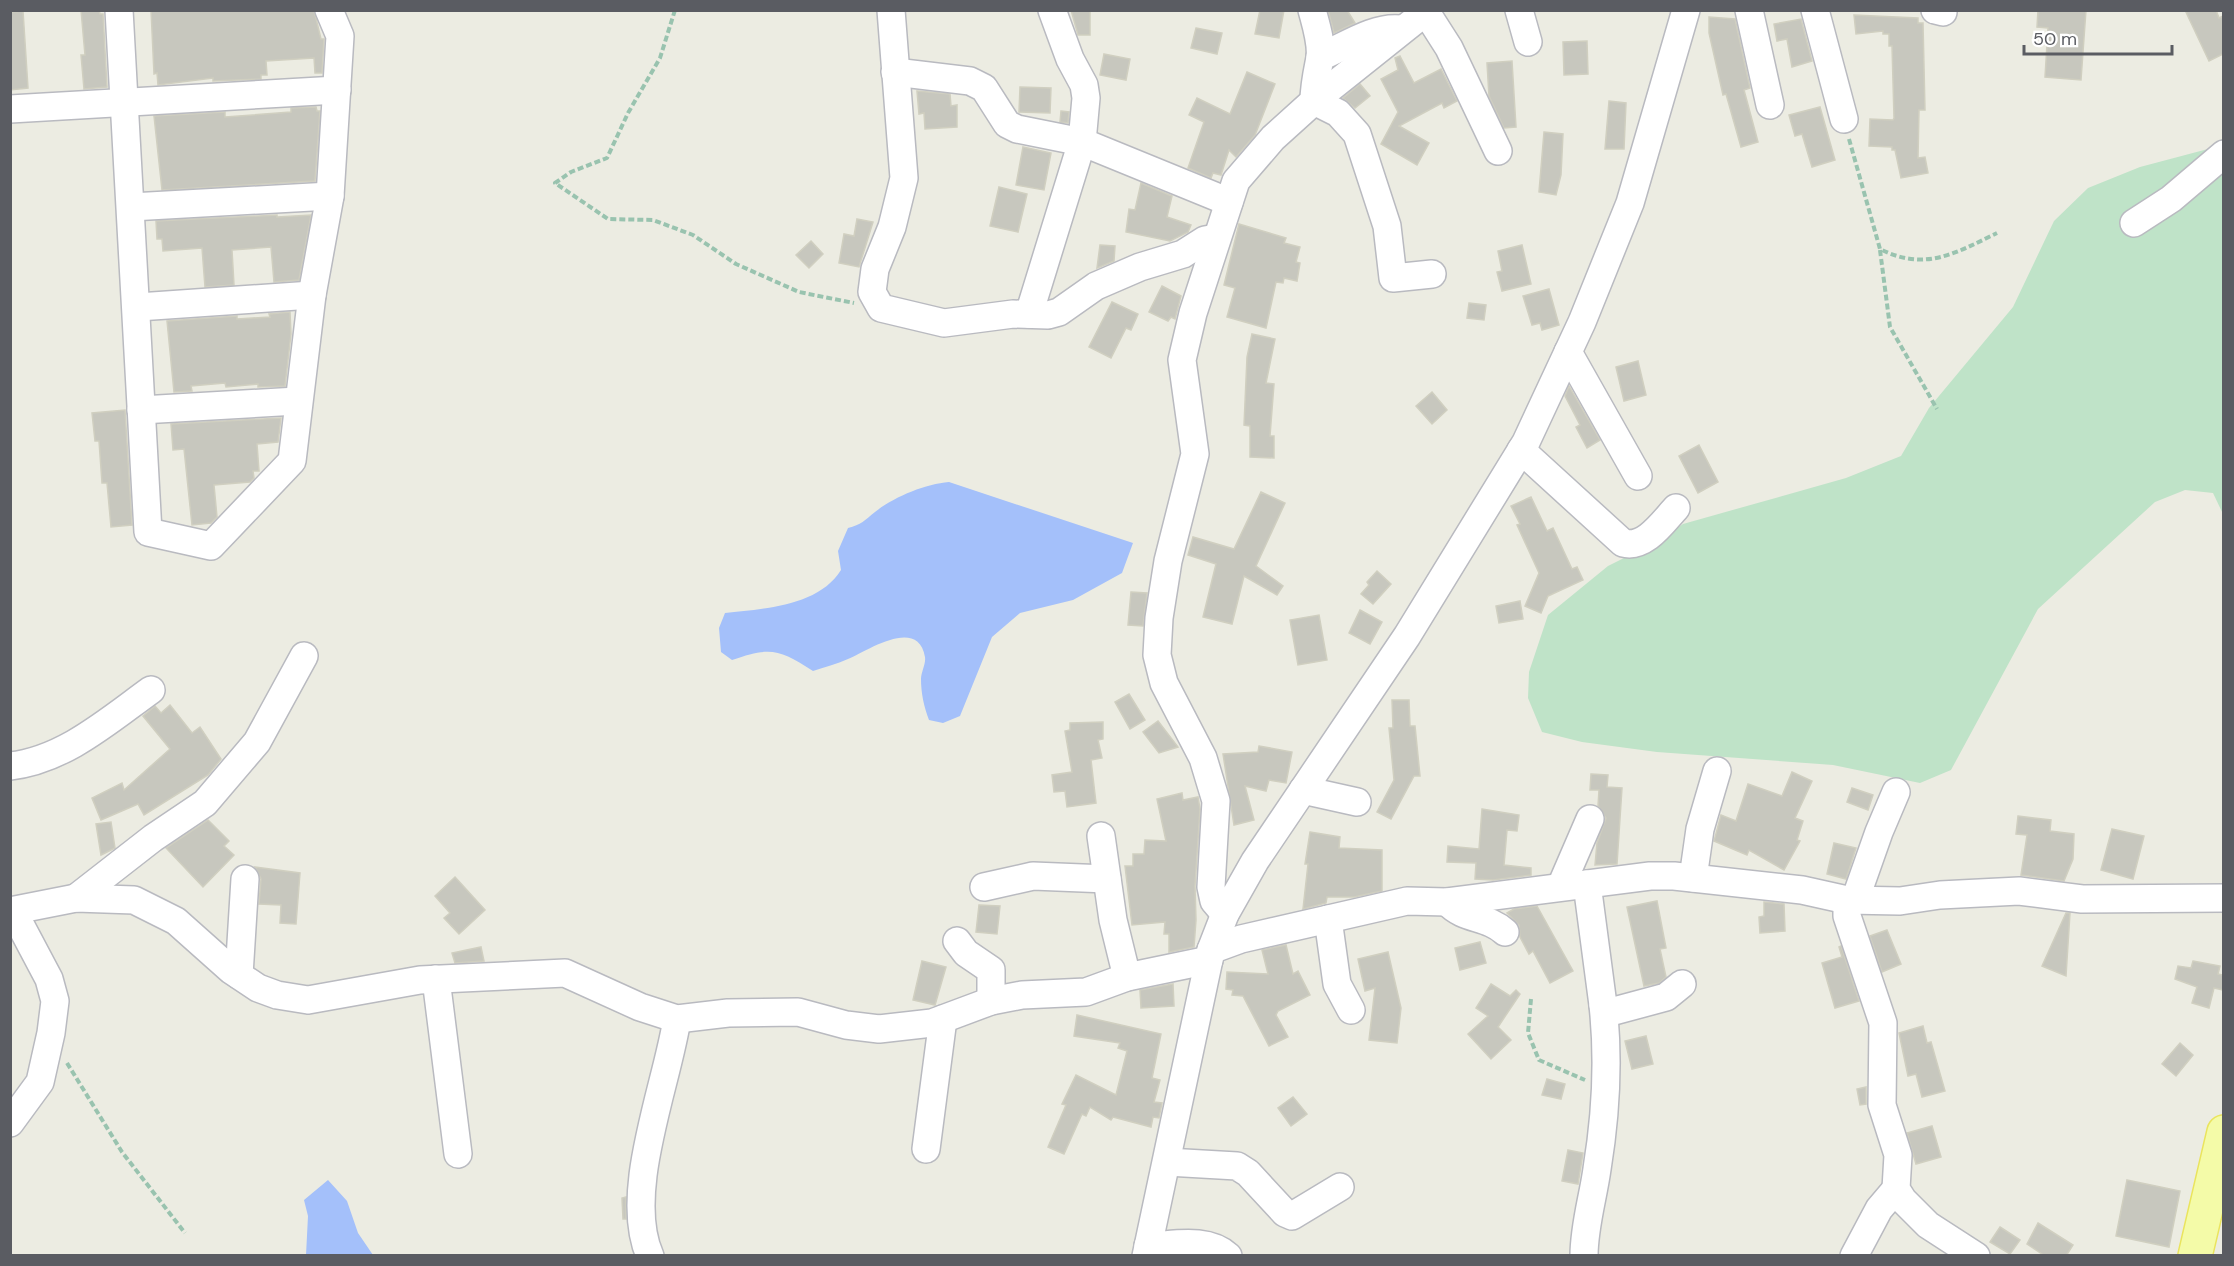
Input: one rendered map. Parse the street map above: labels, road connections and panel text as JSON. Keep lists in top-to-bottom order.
{
  "scale_bar": "50 m"
}
